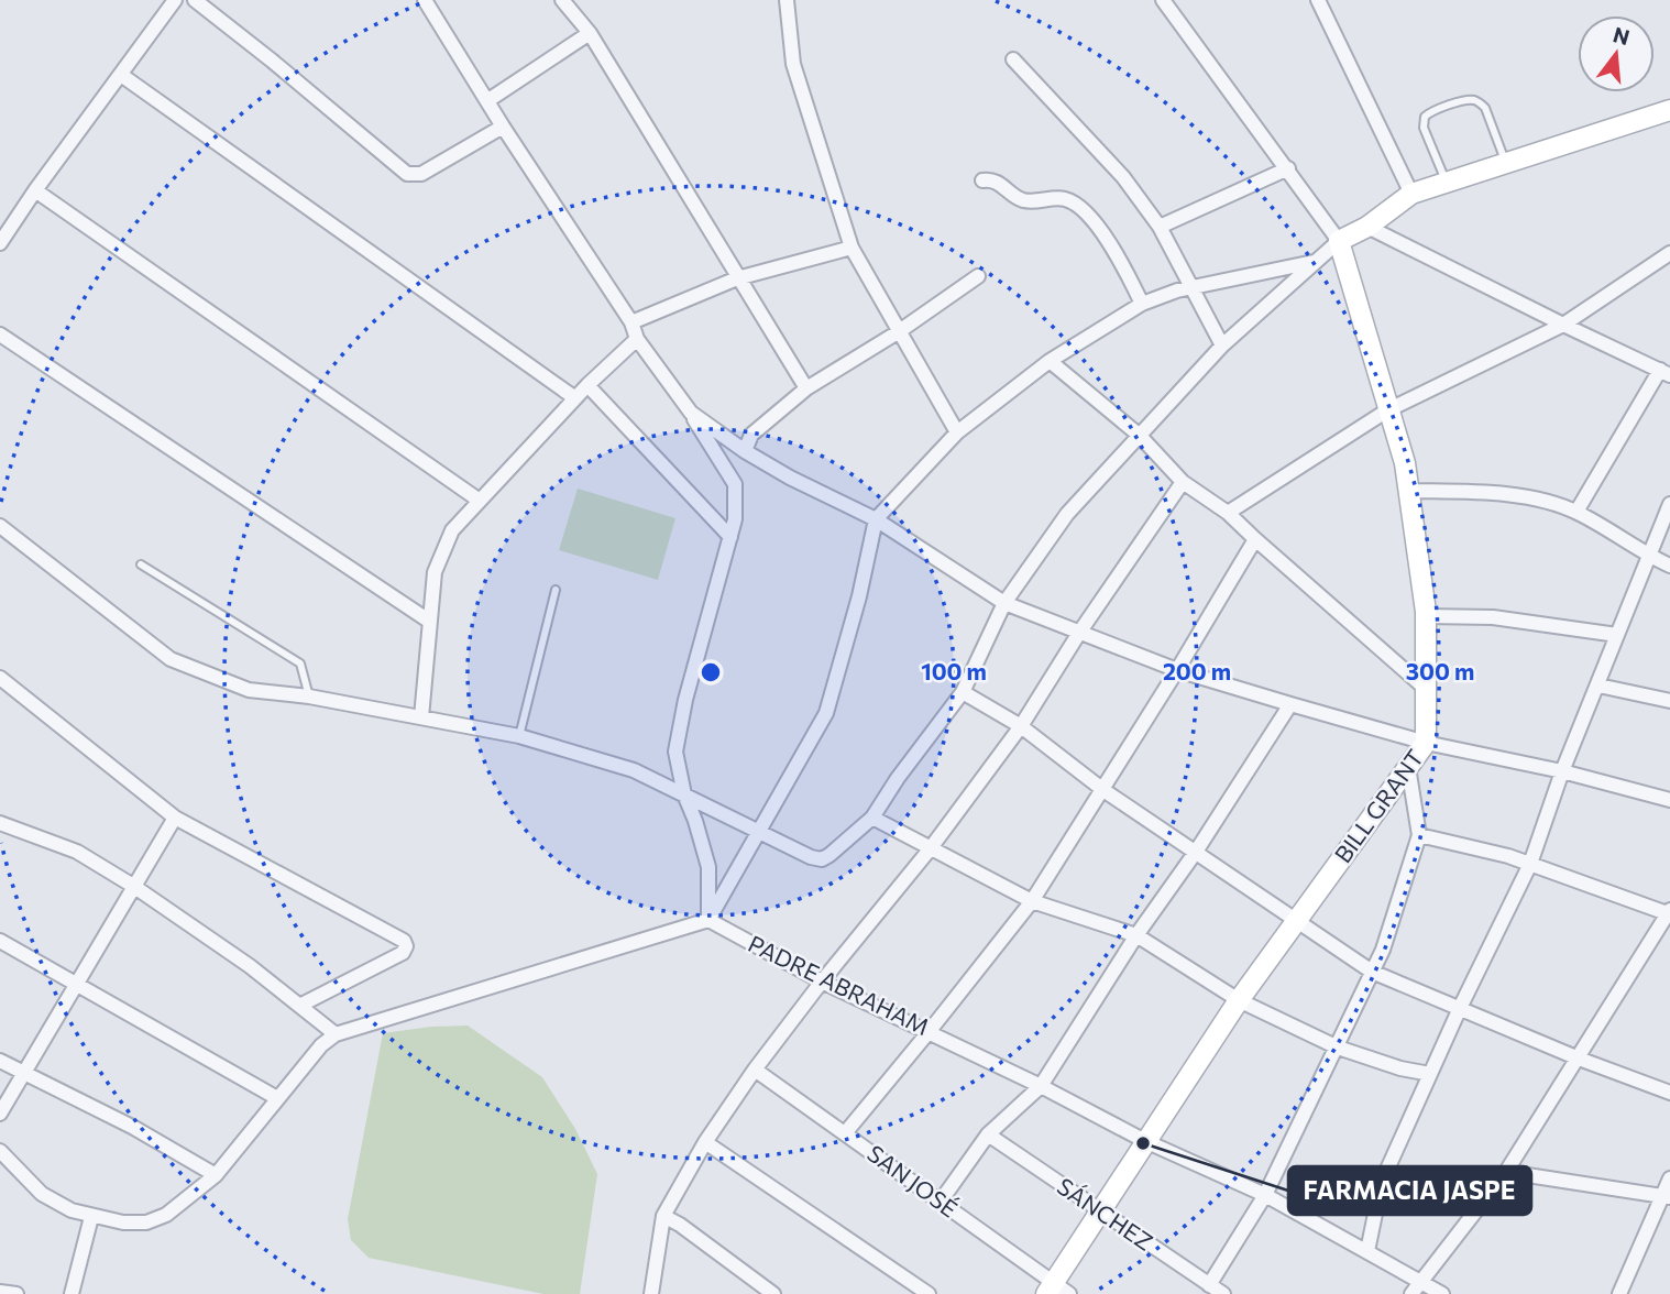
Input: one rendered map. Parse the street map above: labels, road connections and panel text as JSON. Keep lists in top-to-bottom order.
{
  "streets": {
    "street": [
      "BILL GRANT",
      "PADRE ABRAHAM",
      "SAN JOSÉ",
      "SÁNCHEZ"
    ]
  },
  "crossings": [
    ["BILL GRANT", "PADRE ABRAHAM"],
    ["BILL GRANT", "SAN JOSÉ"],
    ["BILL GRANT", "SÁNCHEZ"]
  ],
  "places": ["FARMACIA JASPE"],
  "north": "top",
  "rings": ["100 m", "200 m", "300 m"]
}
